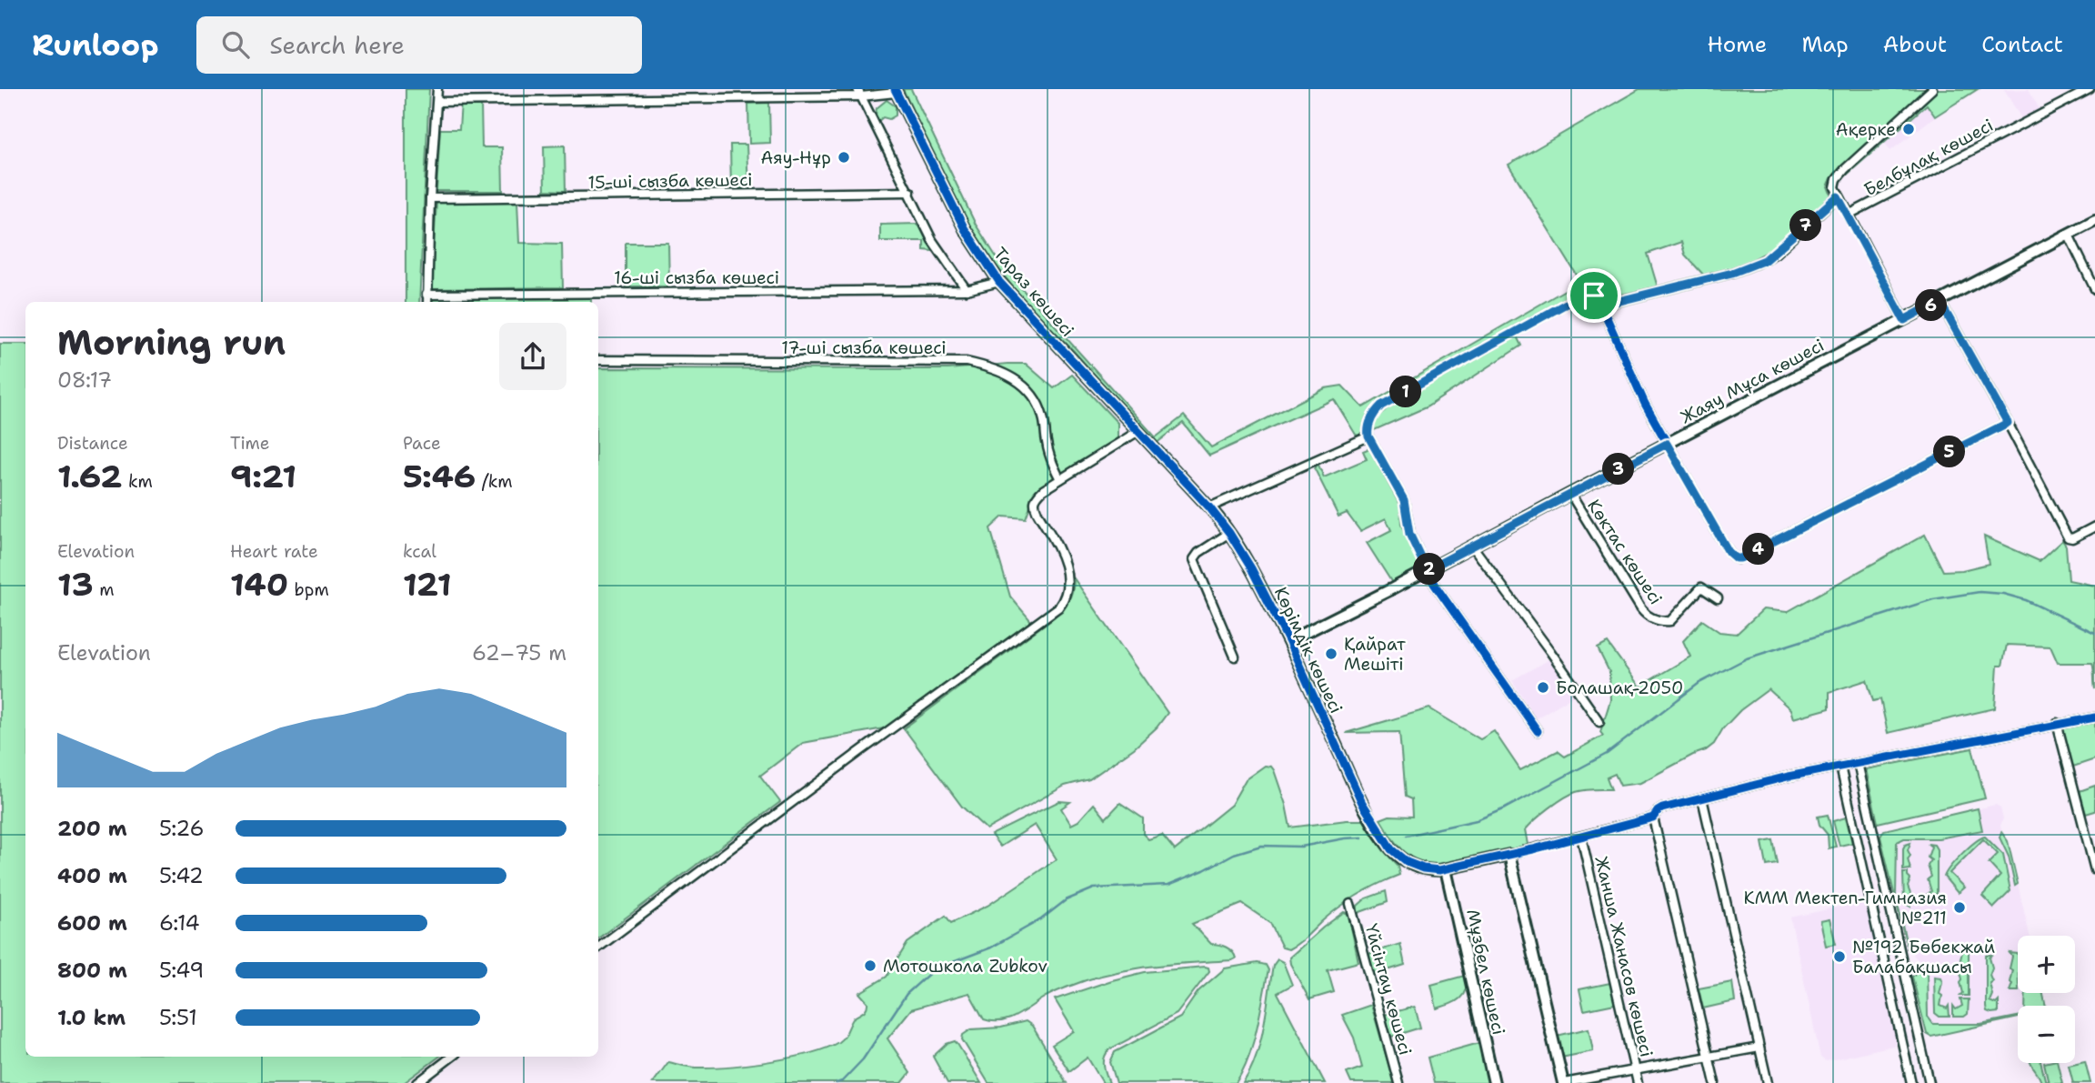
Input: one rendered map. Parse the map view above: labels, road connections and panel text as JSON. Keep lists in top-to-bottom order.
{
  "streets": {
    "street": [
      "Белбұлақ көшесі",
      "15-ші сызба көшесі",
      "16-ші сызба көшесі",
      "Тараз көшесі",
      "17-ші сызба көшесі",
      "Жаяу Мұса көшесі",
      "Көктас көшесі",
      "Көрімдік көшесі",
      "Жанша Жанасов көшесі",
      "Мұзбел көшесі",
      "Үйсінтау көшесі"
    ]
  },
  "crossings": [
    ["16-ші сызба көшесі", "Тараз көшесі"],
    ["Тараз көшесі", "Көрімдік көшесі"],
    ["Жаяу Мұса көшесі", "Көктас көшесі"],
    ["Жаяу Мұса көшесі", "Көрімдік көшесі"],
    ["Көрімдік көшесі", "Мұзбел көшесі"]
  ],
  "places": [
    "Ақерке",
    "Аяу-Нұр",
    "Қайрат Мешіті",
    "Болашақ-2050",
    "КММ Мектеп-Гимназия №211",
    "№192 Бөбекжай Балабақшасы",
    "Мотошкола Zubkov"
  ],
  "page": {
    "header": "Runloop",
    "search": "Search here",
    "nav": [
      "Home",
      "Map",
      "About",
      "Contact"
    ],
    "pins": [
      "7",
      "6",
      "1",
      "5",
      "3",
      "4",
      "2"
    ],
    "heading": ["Morning run", "08:17"],
    "stats": [
      ["Distance", "1.62 km"],
      ["Time", "9:21"],
      ["Pace", "5:46 /km"],
      ["Elevation", "13 m"],
      ["Heart rate", "140 bpm"],
      ["kcal", "121"]
    ],
    "chart": ["Elevation", "62–75 m"],
    "list": [
      {
        "name": "200 m",
        "note": "5:26"
      },
      {
        "name": "400 m",
        "note": "5:42"
      },
      {
        "name": "600 m",
        "note": "6:14"
      },
      {
        "name": "800 m",
        "note": "5:49"
      },
      {
        "name": "1.0 km",
        "note": "5:51"
      }
    ],
    "map_buttons": ["+", "−"]
  }
}
